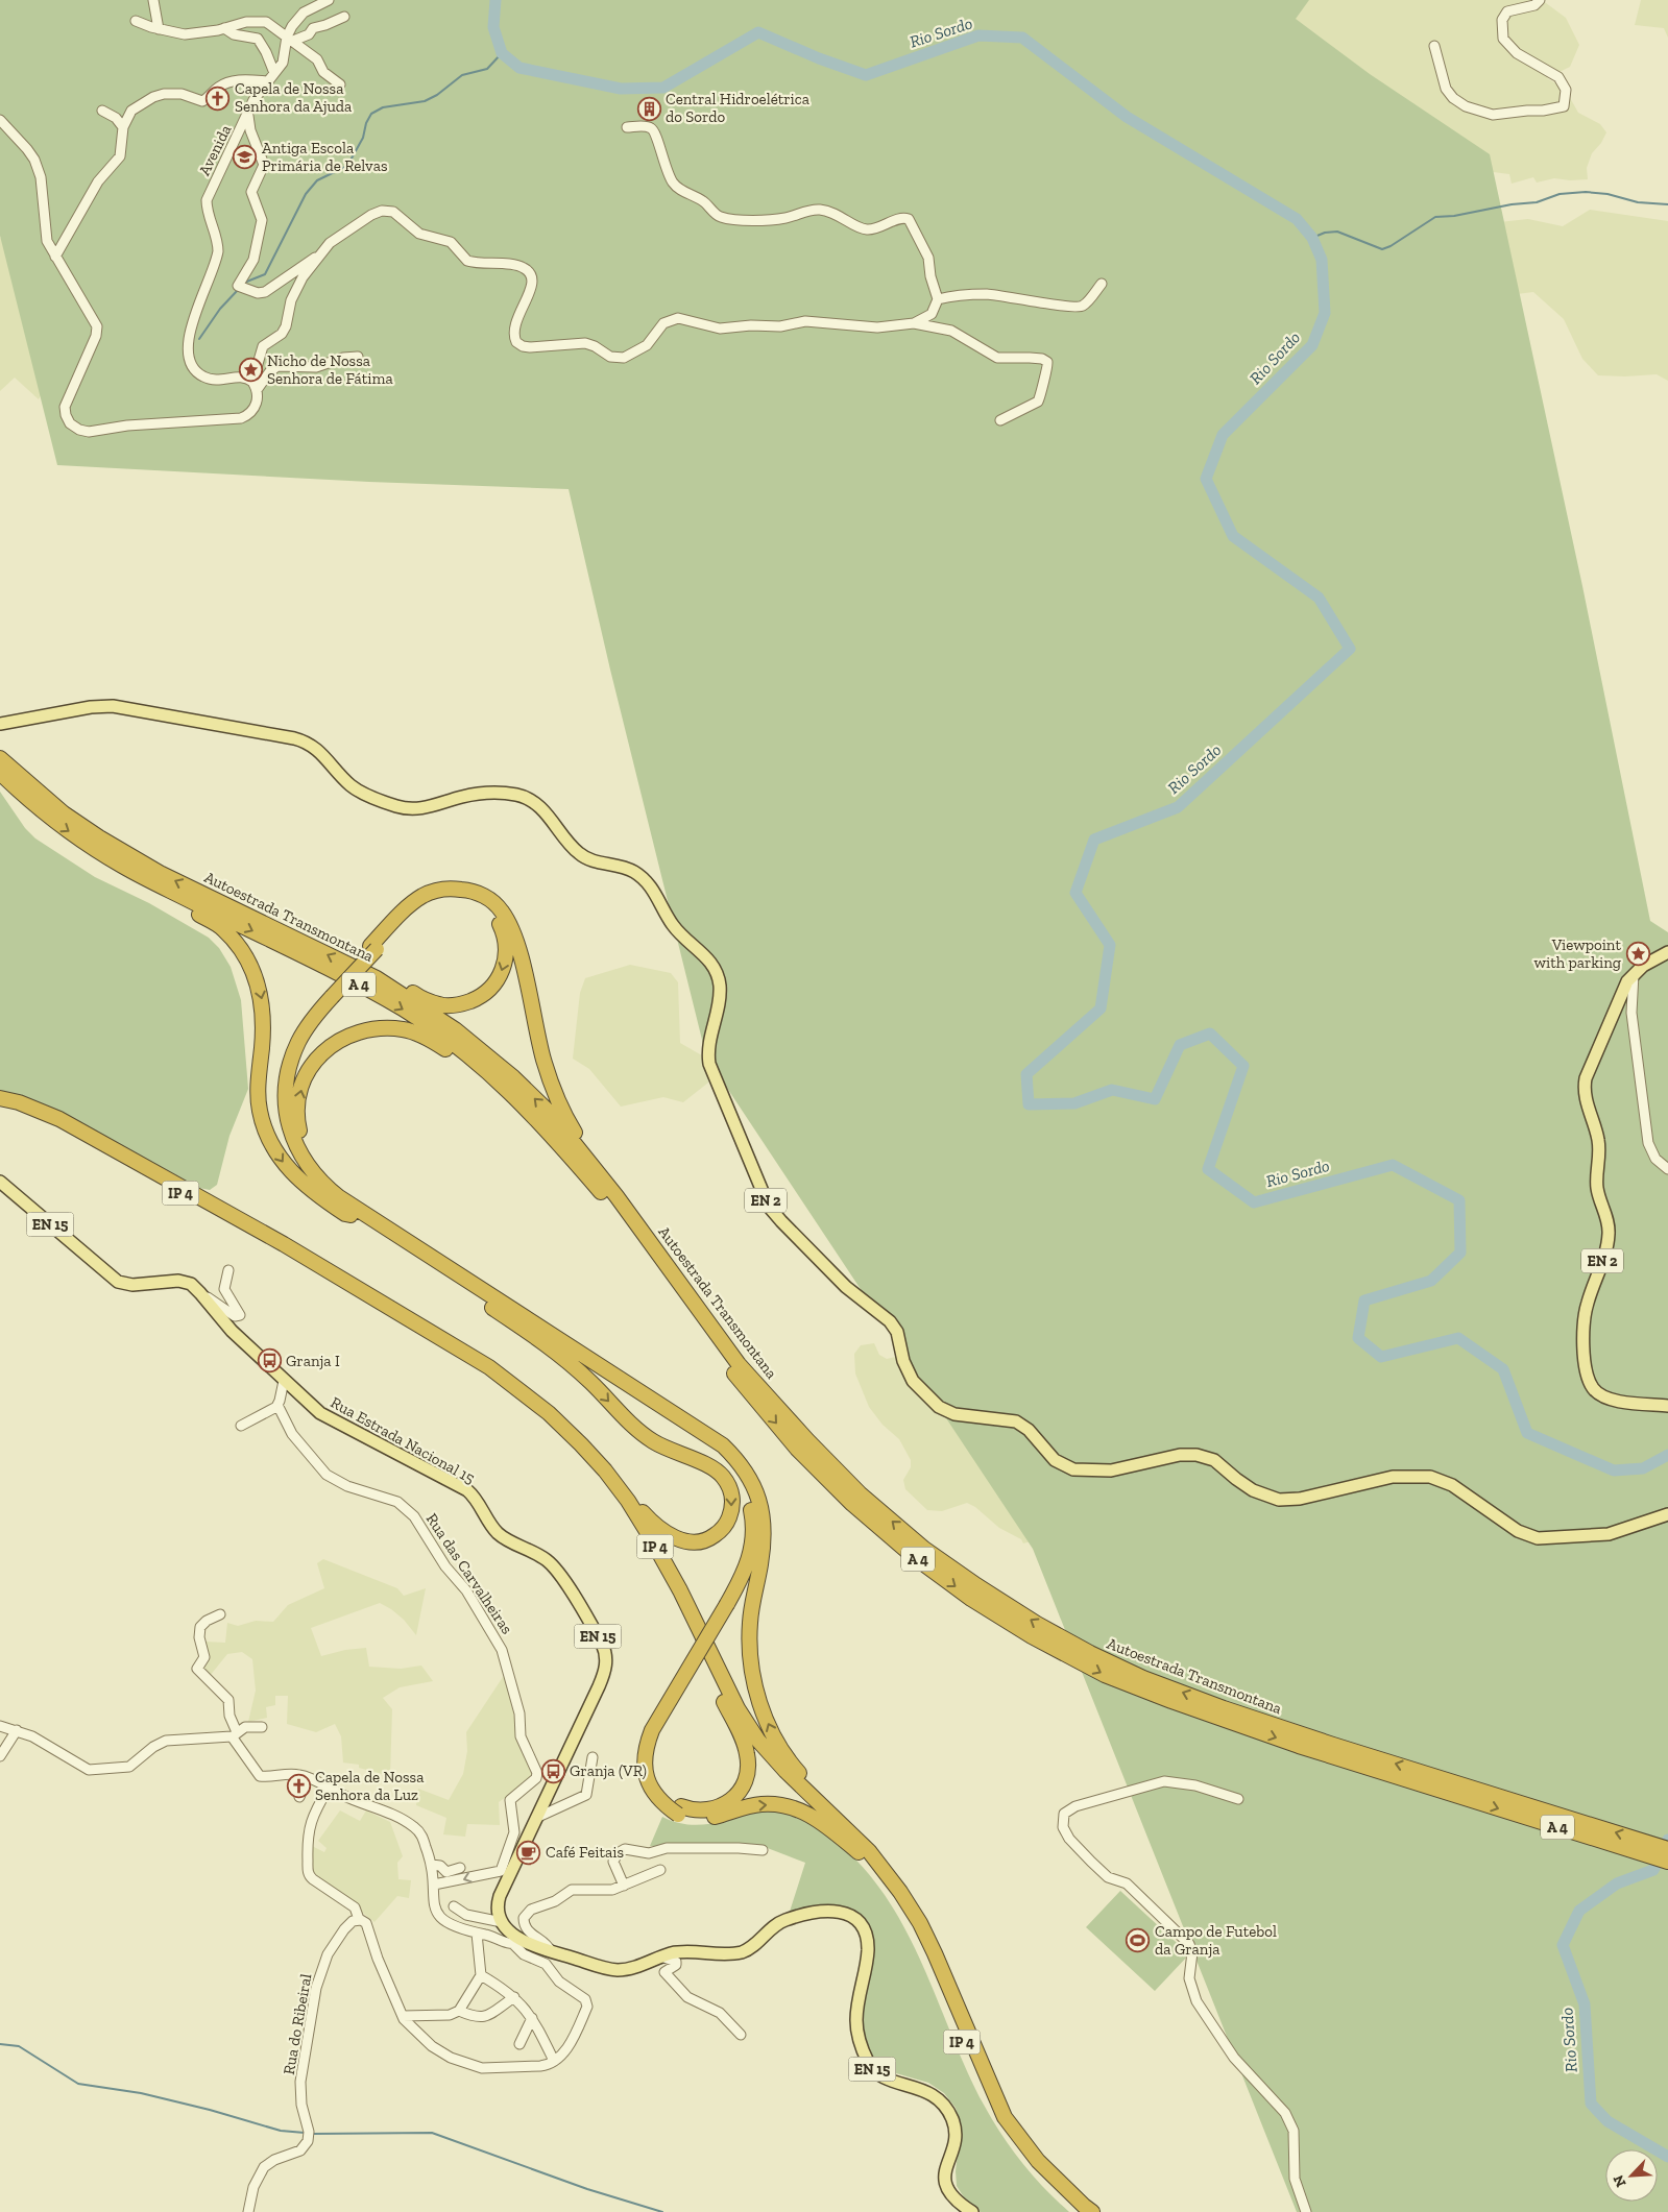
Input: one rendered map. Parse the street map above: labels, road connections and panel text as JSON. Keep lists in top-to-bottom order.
{
  "streets": {
    "highway": ["Autoestrada Transmontana", "A 4", "IP 4"],
    "main road": ["EN 2", "EN 15", "Rua Estrada Nacional 15"],
    "street": ["Avenida", "Rua das Carvalheiras", "Rua do Ribeiral"]
  },
  "crossings": [
    ["EN 15", "Rua Estrada Nacional 15"]
  ],
  "water": ["Rio Sordo"],
  "places": {
    "church": ["Capela de Nossa Senhora da Ajuda", "Capela de Nossa Senhora da Luz"],
    "building": ["Central Hidroelétrica do Sordo"],
    "school or university": ["Antiga Escola Primária de Relvas"],
    "place": ["Nicho de Nossa Senhora de Fátima", "Viewpoint with parking"],
    "bus stop": ["Granja I", "Granja (VR)"],
    "cafe": ["Café Feitais"],
    "sports": ["Campo de Futebol da Granja"]
  },
  "north": "bottom left"
}
